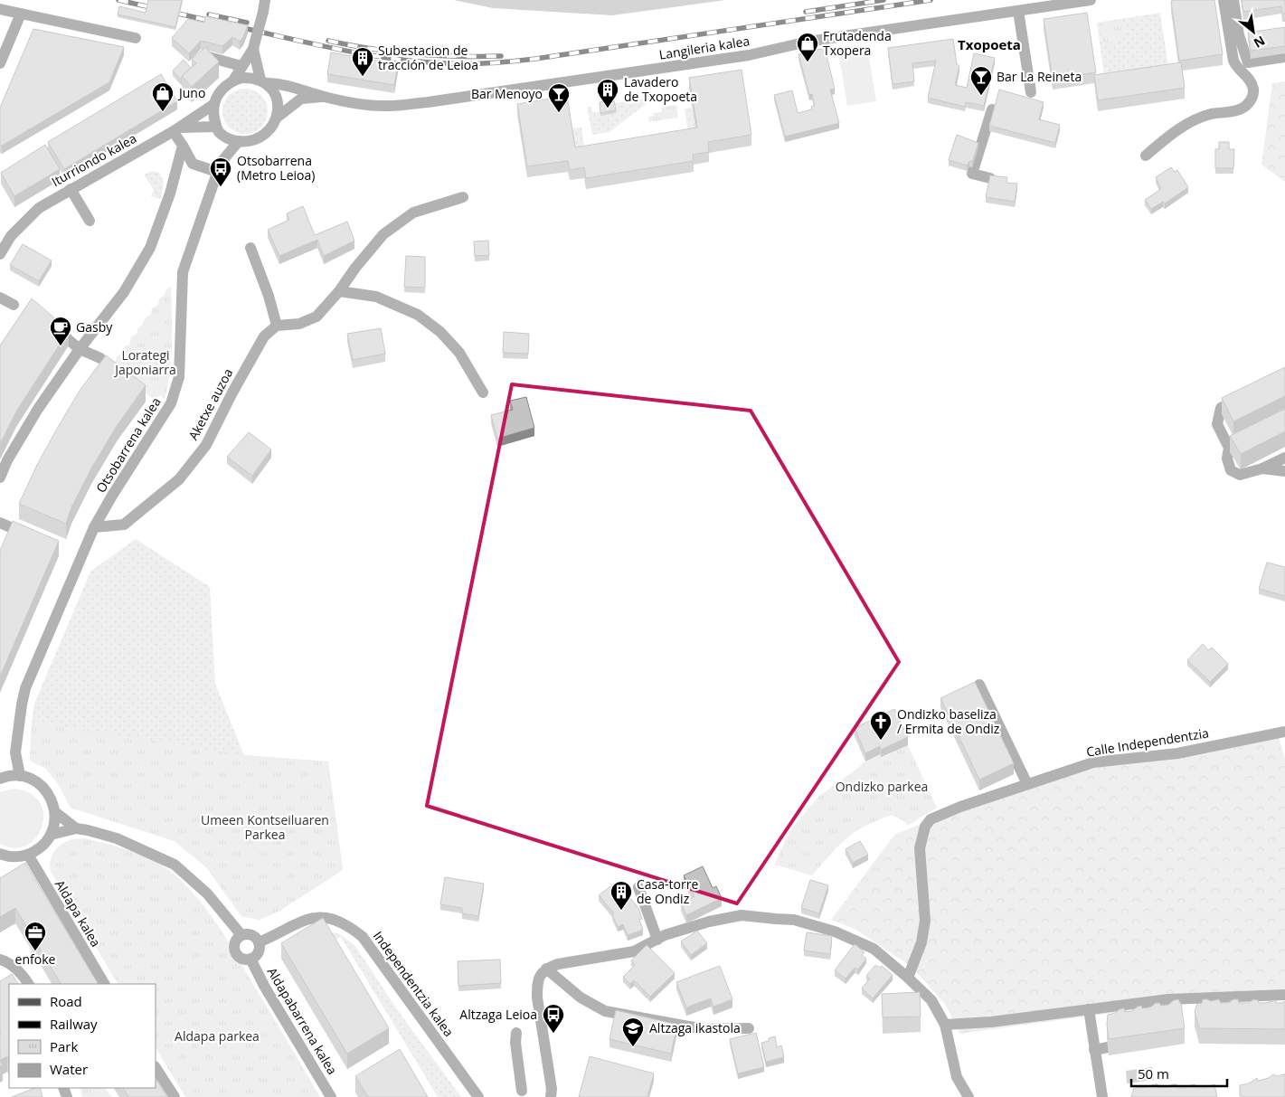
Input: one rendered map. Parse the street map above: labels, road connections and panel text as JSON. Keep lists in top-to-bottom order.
{
  "streets": {
    "street": [
      "Langileria kalea",
      "Iturriondo kalea",
      "Aketxe auzoa",
      "Otsobarrena kalea",
      "Calle Independentzia",
      "Aldapa kalea",
      "Independentzia kalea",
      "Aldapabarrena kalea"
    ]
  },
  "crossings": [
    ["Langileria kalea", "Iturriondo kalea"],
    ["Aketxe auzoa", "Otsobarrena kalea"],
    ["Independentzia kalea", "Aldapabarrena kalea"]
  ],
  "districts": ["Txopoeta"],
  "parks": [
    "Lorategi Japoniarra",
    "Ondizko parkea",
    "Umeen Kontseiluaren Parkea",
    "Aldapa parkea"
  ],
  "places": {
    "shop": ["Frutadenda Txopera", "Juno"],
    "building": ["Subestacion de tracción de Leioa", "Lavadero de Txopoeta", "Casa-torre de Ondiz"],
    "bar": ["Bar La Reineta", "Bar Menoyo"],
    "bus stop": ["Otsobarrena (Metro Leioa)", "Altzaga Leioa"],
    "cafe": ["Gasby"],
    "church": ["Ondizko baseliza / Ermita de Ondiz"],
    "office": ["enfoke"],
    "school or university": ["Altzaga ikastola"]
  },
  "legend": [
    "Road",
    "Railway",
    "Park",
    "Water"
  ],
  "scale_bar": "50 m",
  "north": "bottom right"
}
